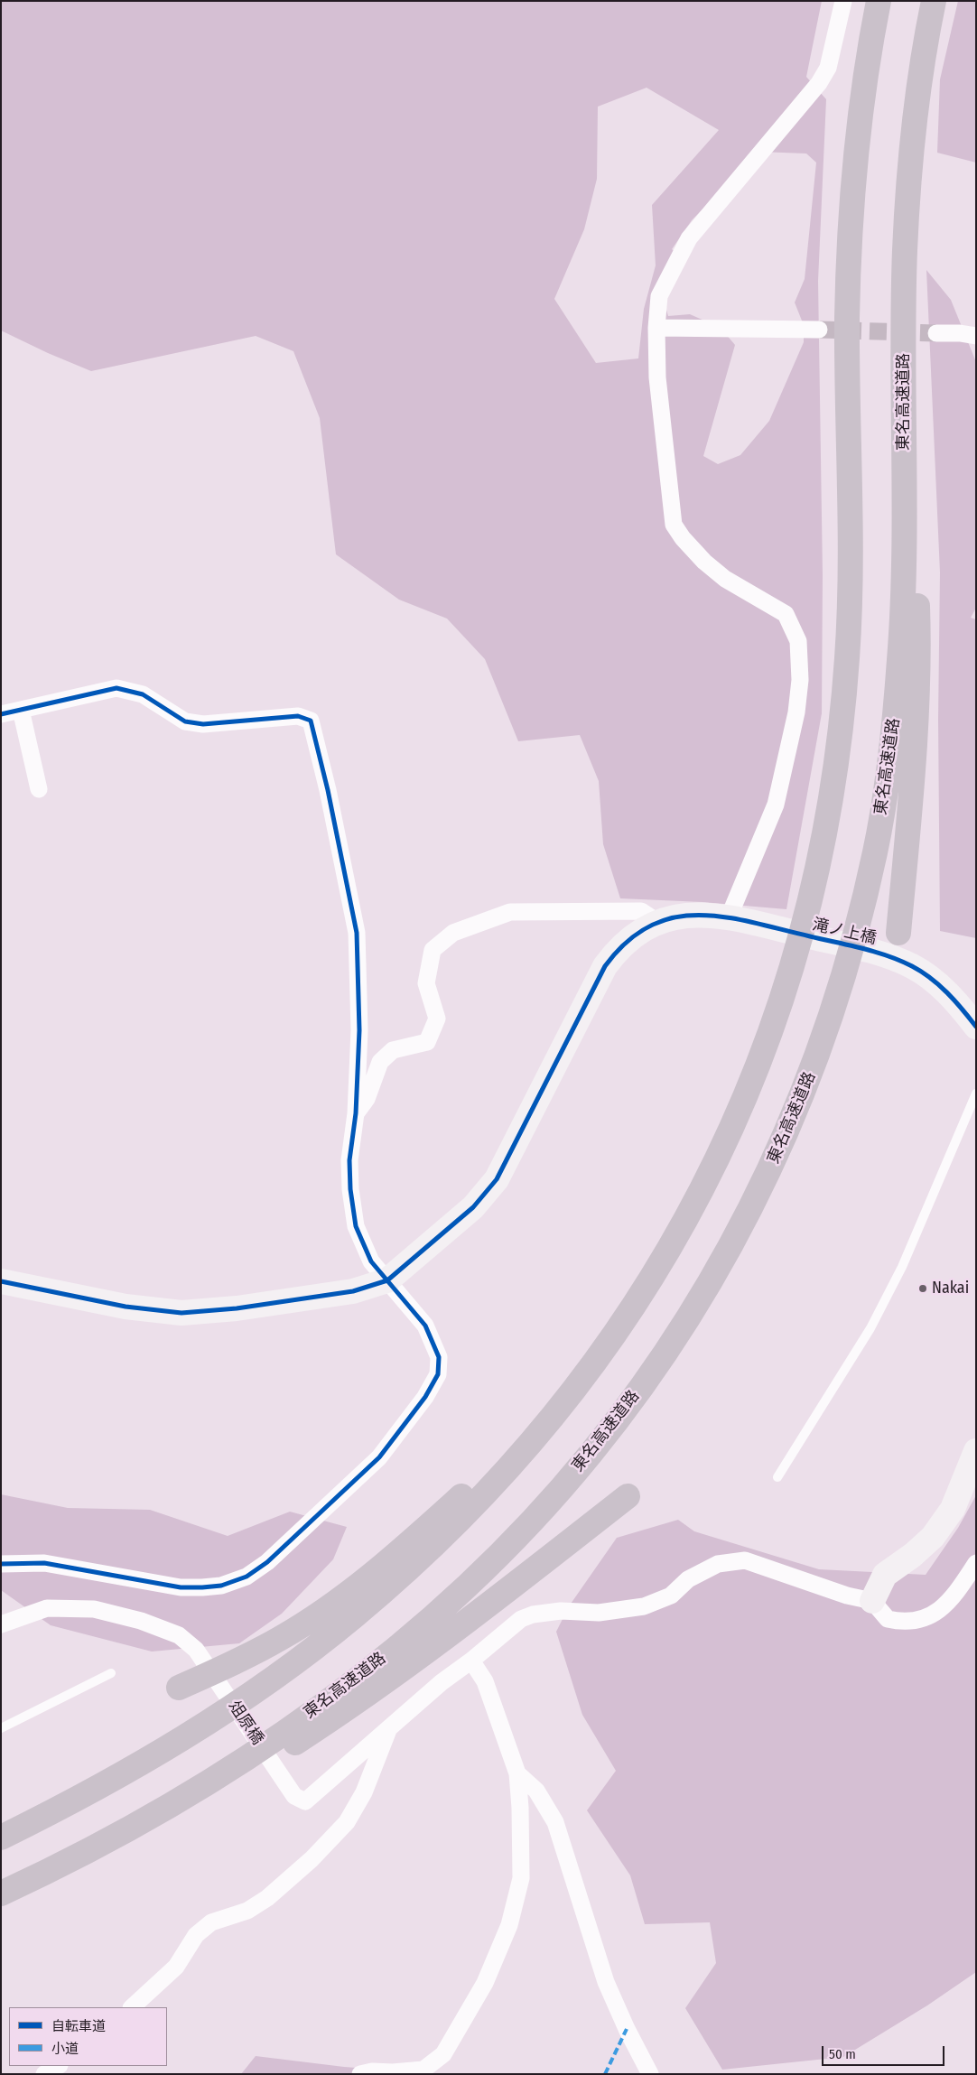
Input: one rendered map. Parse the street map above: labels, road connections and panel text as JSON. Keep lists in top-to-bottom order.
{
  "streets": {
    "highway": ["東名高速道路"],
    "street": ["滝ノ上橋", "俎原橋"]
  },
  "places": ["Nakai"],
  "legend": ["自転車道", "小道"],
  "scale_bar": "50 m"
}
